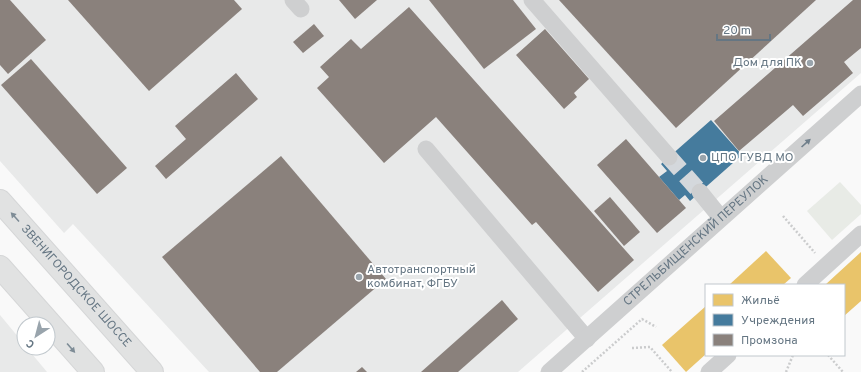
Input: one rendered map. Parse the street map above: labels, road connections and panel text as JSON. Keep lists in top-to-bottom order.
{
  "streets": {
    "main road": ["ЗВЕНИГОРОДСКОЕ ШОССЕ"],
    "street": ["СТРЕЛЬБИЩЕНСКИЙ ПЕРЕУЛОК"]
  },
  "places": ["Дом для ПК", "ЦПО ГУВД МО", "Автотранспортный комбинат, ФГБУ"],
  "legend": ["Жильё", "Учреждения", "Промзона"],
  "scale_bar": "20 m",
  "north": "bottom left"
}
